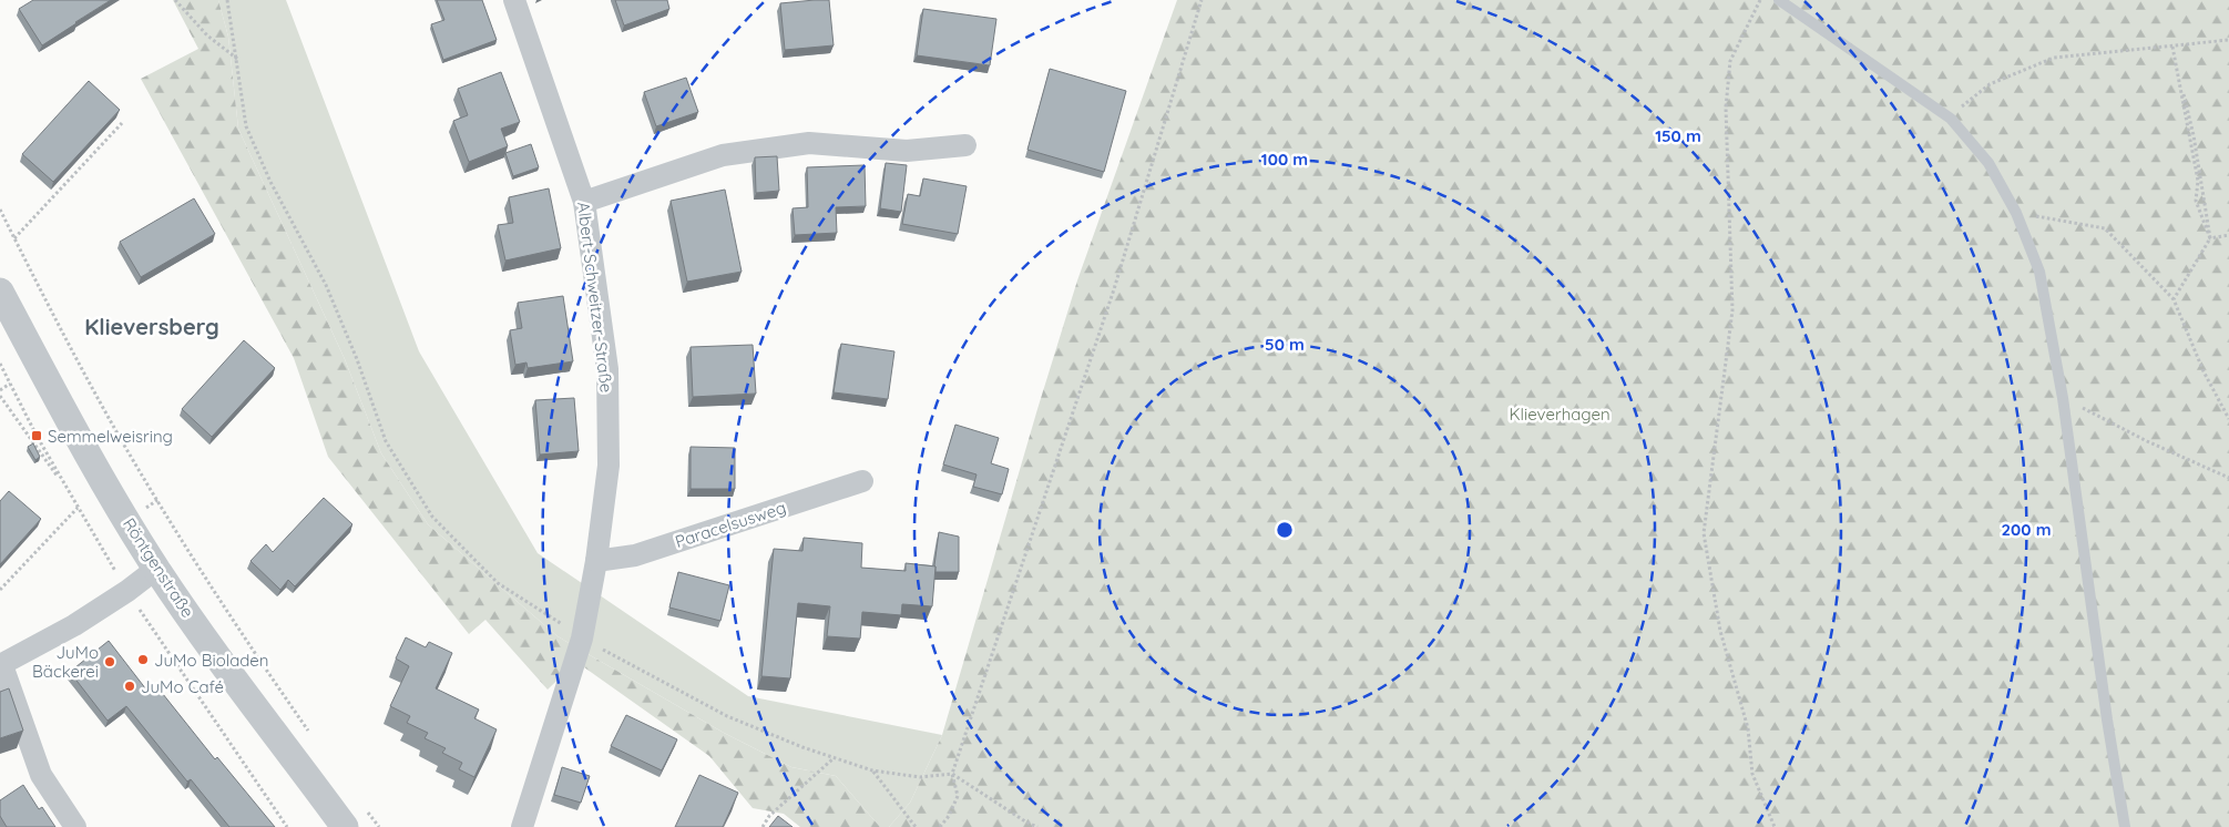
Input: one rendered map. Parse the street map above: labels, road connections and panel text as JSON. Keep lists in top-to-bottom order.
{
  "streets": {
    "street": ["Albert-Schweitzer-Straße", "Paracelsusweg", "Röntgenstraße"]
  },
  "crossings": [
    ["Albert-Schweitzer-Straße", "Paracelsusweg"]
  ],
  "districts": ["Klieversberg"],
  "parks": ["Klieverhagen"],
  "places": {
    "transit": ["Semmelweisring"],
    "other": ["JuMo Bioladen", "JuMo Bäckerei", "JuMo Café"]
  },
  "rings": [
    "150 m",
    "100 m",
    "50 m",
    "200 m"
  ]
}
